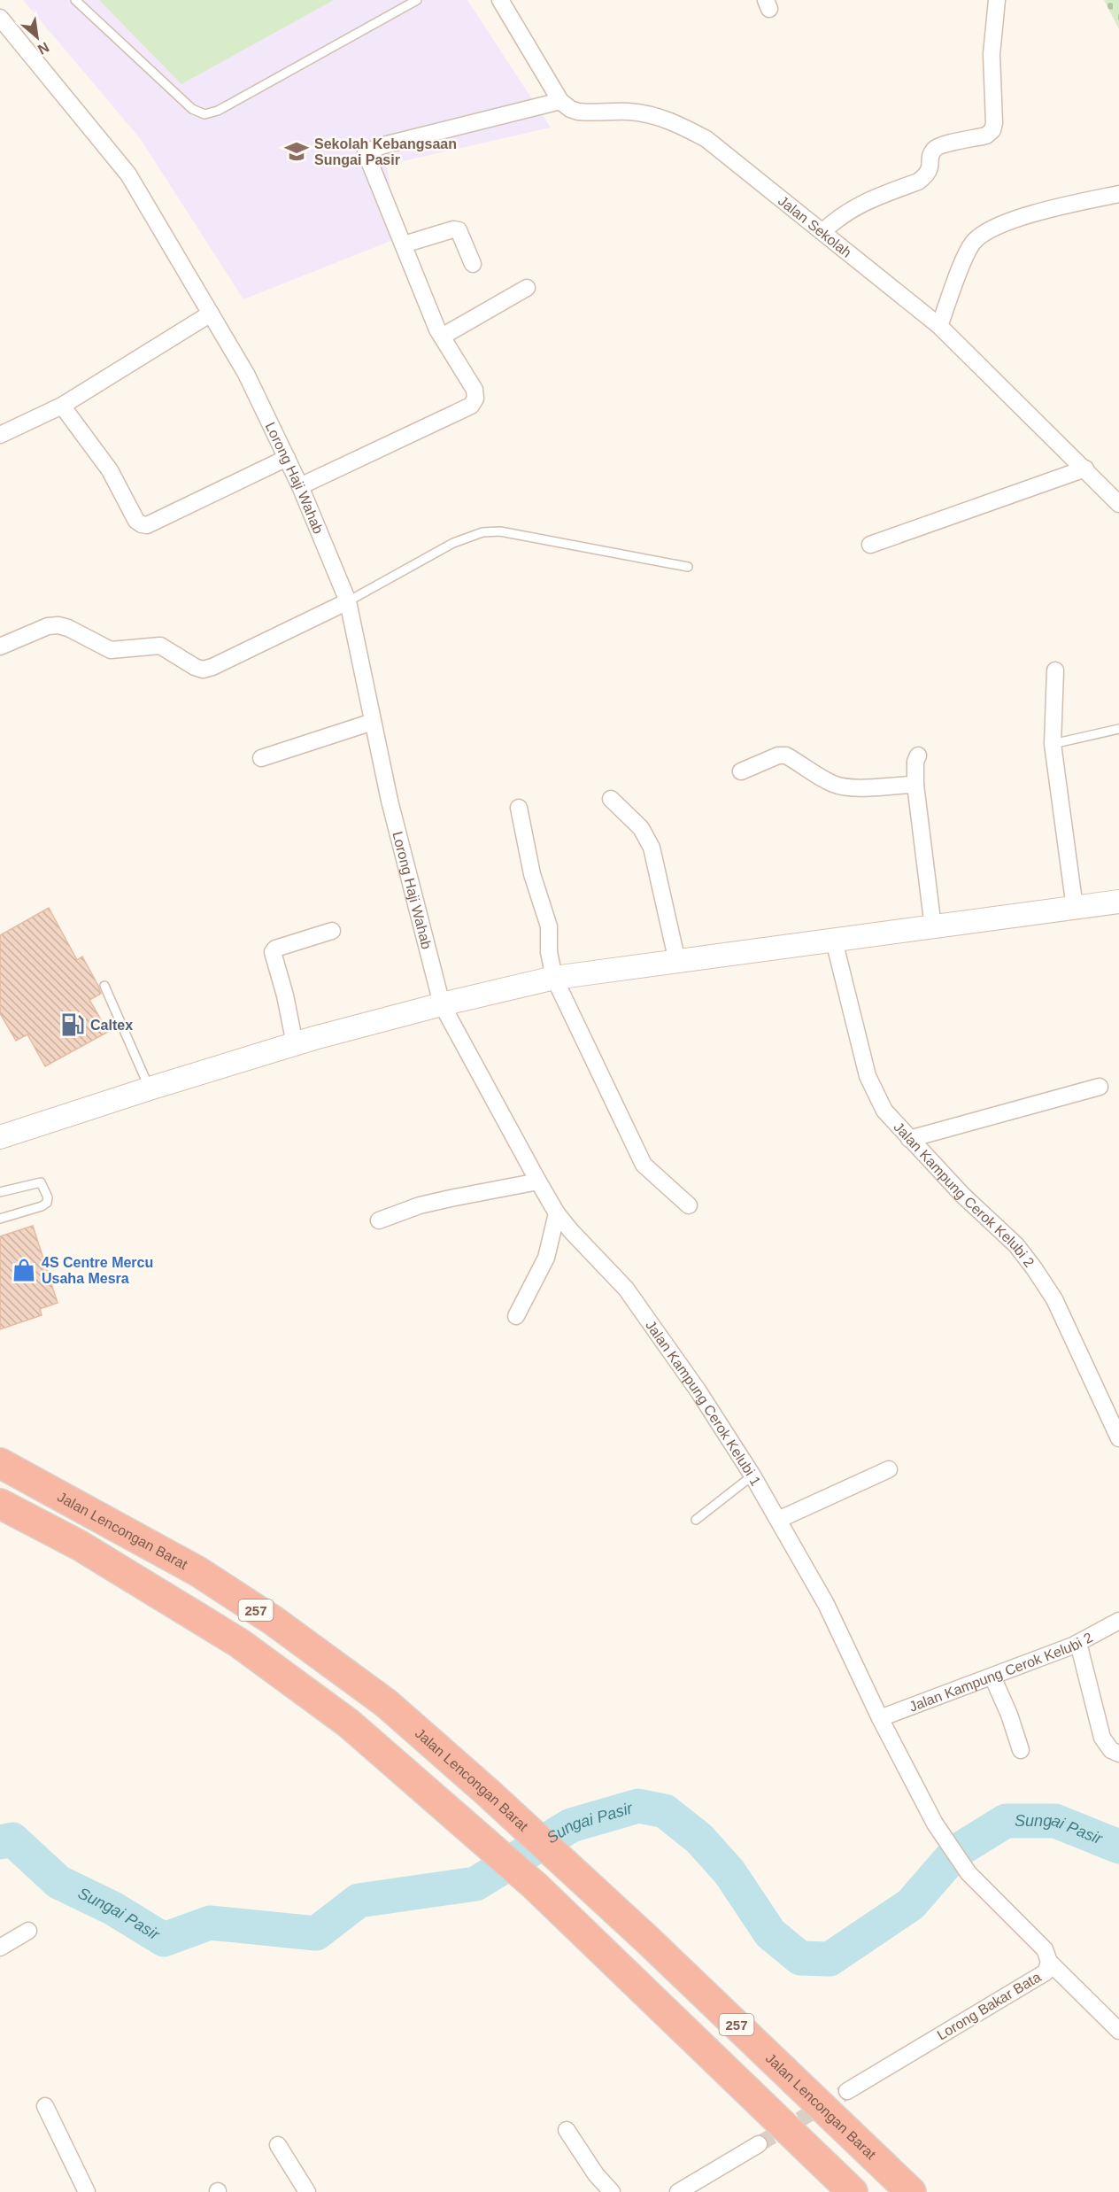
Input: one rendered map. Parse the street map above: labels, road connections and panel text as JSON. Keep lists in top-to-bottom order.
{
  "streets": {
    "highway": ["Jalan Lencongan Barat", "257"],
    "street": [
      "Jalan Sekolah",
      "Lorong Haji Wahab",
      "Jalan Kampung Cerok Kelubi 2",
      "Jalan Kampung Cerok Kelubi 1",
      "Lorong Bakar Bata"
    ]
  },
  "crossings": [
    ["Lorong Haji Wahab", "Jalan Kampung Cerok Kelubi 1"],
    ["Jalan Kampung Cerok Kelubi 2", "Jalan Kampung Cerok Kelubi 1"],
    ["Jalan Kampung Cerok Kelubi 1", "Lorong Bakar Bata"]
  ],
  "water": ["Sungai Pasir"],
  "places": {
    "school or university": ["Sekolah Kebangsaan Sungai Pasir"],
    "fuel station": ["Caltex"],
    "shop": ["4S Centre Mercu Usaha Mesra"]
  },
  "north": "bottom right"
}
